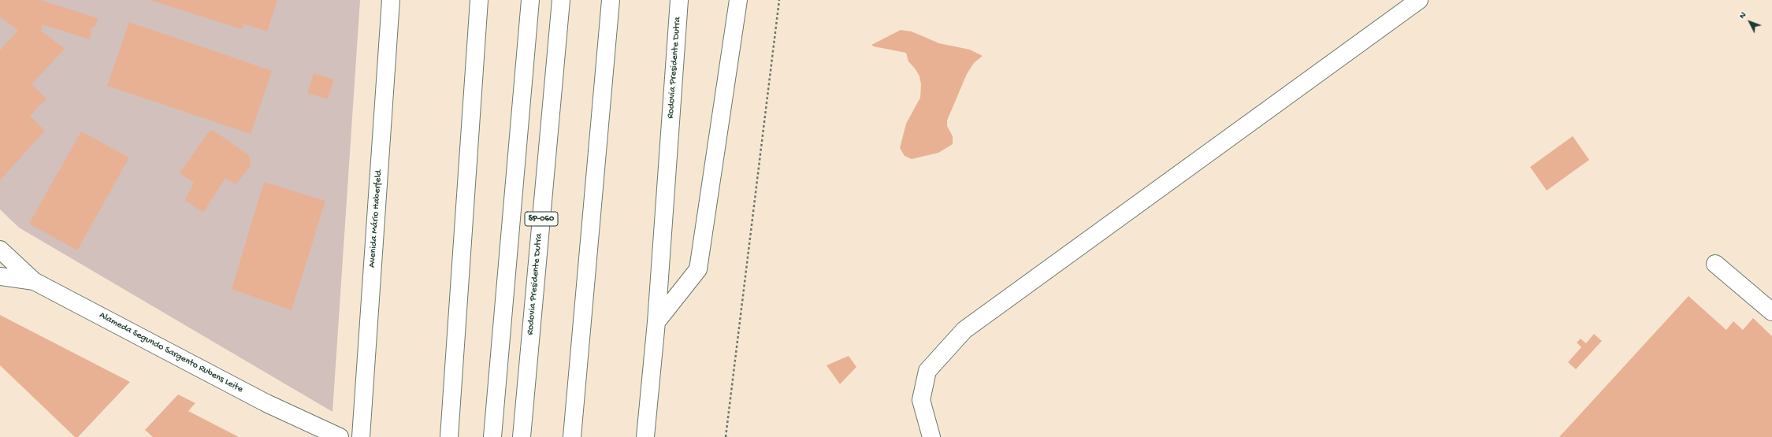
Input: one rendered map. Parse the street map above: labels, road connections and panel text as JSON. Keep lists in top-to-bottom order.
{
  "streets": {
    "main road": [
      "Rodovia Presidente Dutra",
      "Avenida Mário Haberfeld",
      "SP-060",
      "Alameda Segundo Sargento Rubens Leite"
    ]
  },
  "north": "top left"
}
